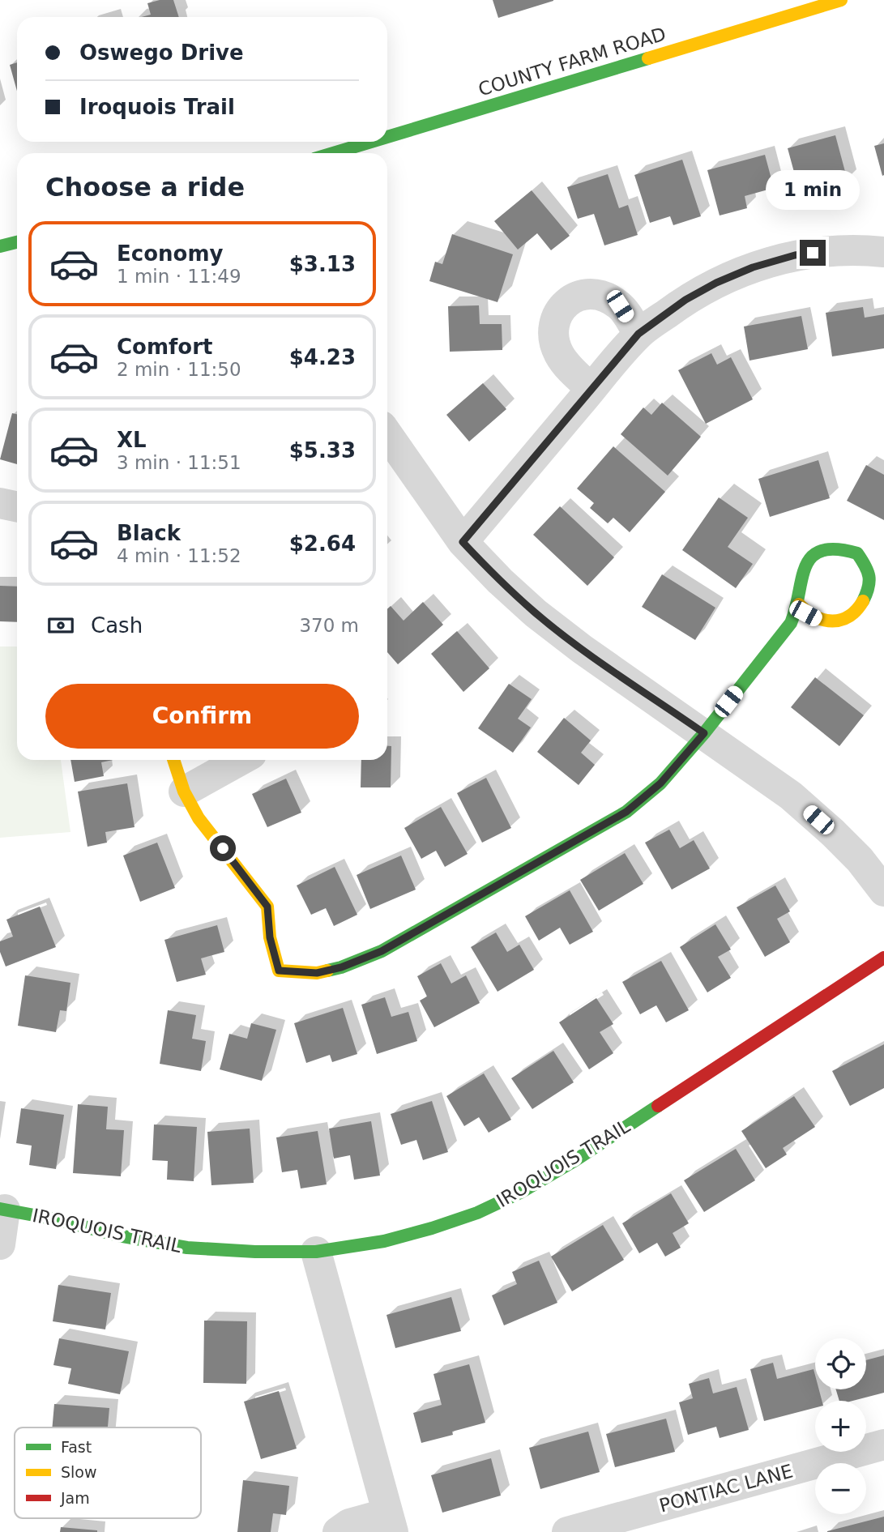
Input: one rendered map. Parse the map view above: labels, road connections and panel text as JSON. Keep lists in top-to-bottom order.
{
  "streets": {
    "street": ["COUNTY FARM ROAD", "IROQUOIS TRAIL", "PONTIAC LANE"]
  },
  "legend": ["Fast", "Slow", "Jam"],
  "page": {
    "banner": ["Oswego Drive", "Iroquois Trail"],
    "heading": "Choose a ride",
    "bubble": "1 min",
    "list": [
      {
        "name": "Economy",
        "note": "1 min · 11:49",
        "value": "$3.13"
      },
      {
        "name": "Comfort",
        "note": "2 min · 11:50",
        "value": "$4.23"
      },
      {
        "name": "XL",
        "note": "3 min · 11:51",
        "value": "$5.33"
      },
      {
        "name": "Black",
        "note": "4 min · 11:52",
        "value": "$2.64"
      }
    ],
    "pay": ["Cash", "370 m"],
    "buttons": "Confirm",
    "map_buttons": ["+", "−"]
  }
}
